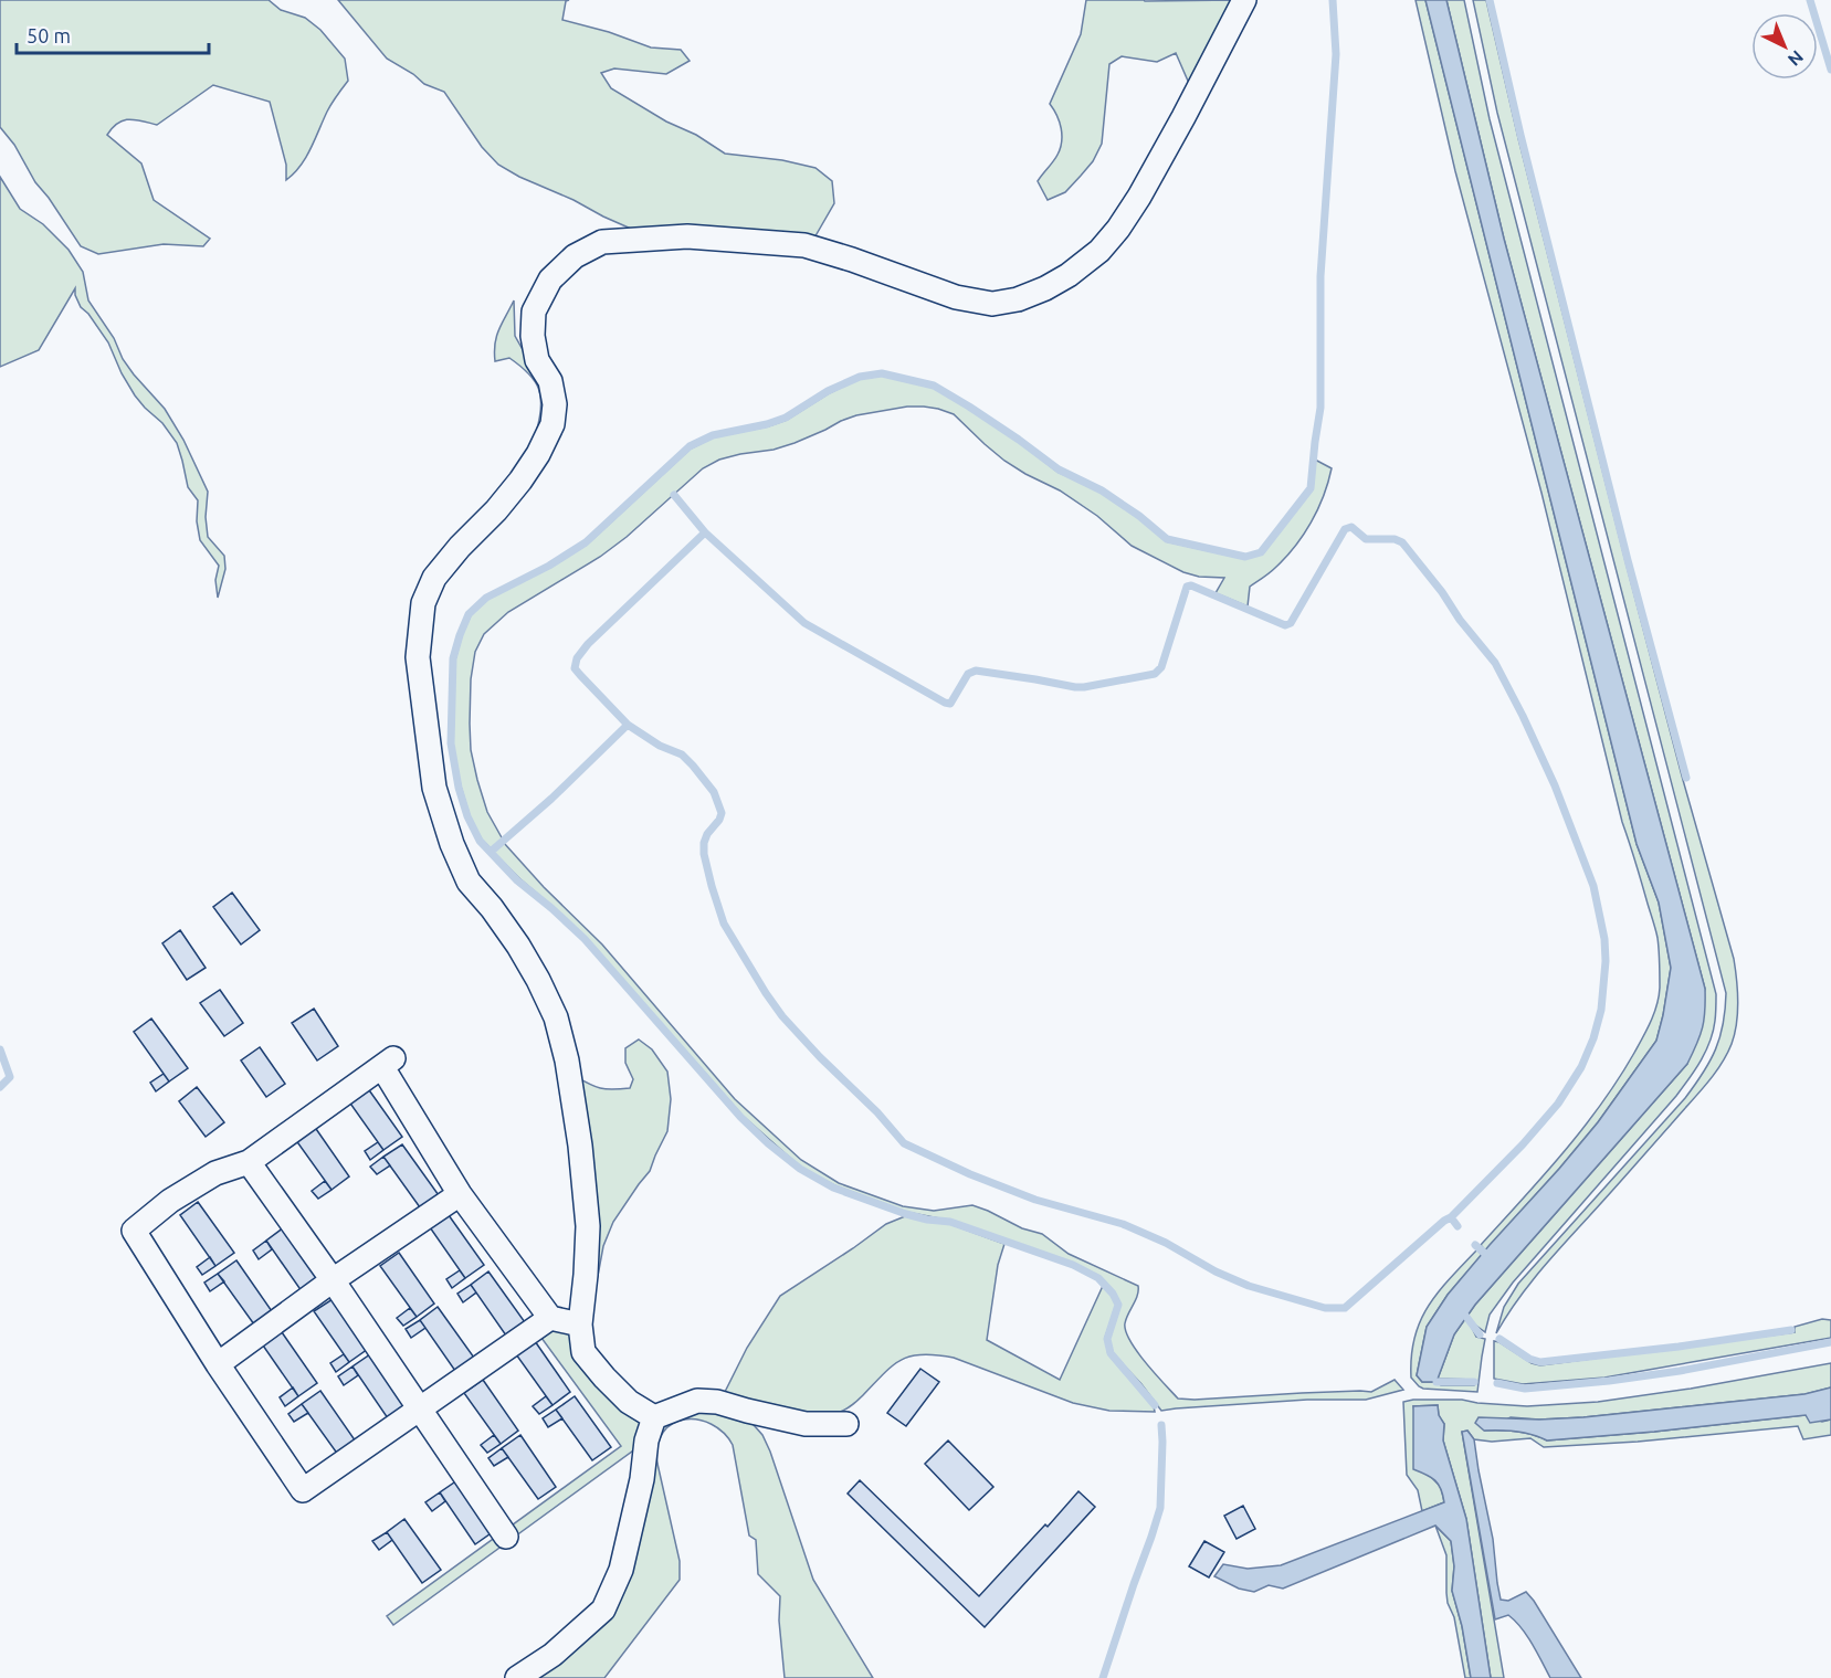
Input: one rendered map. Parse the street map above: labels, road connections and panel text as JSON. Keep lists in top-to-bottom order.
{
  "scale_bar": "50 m",
  "north": "bottom right"
}
